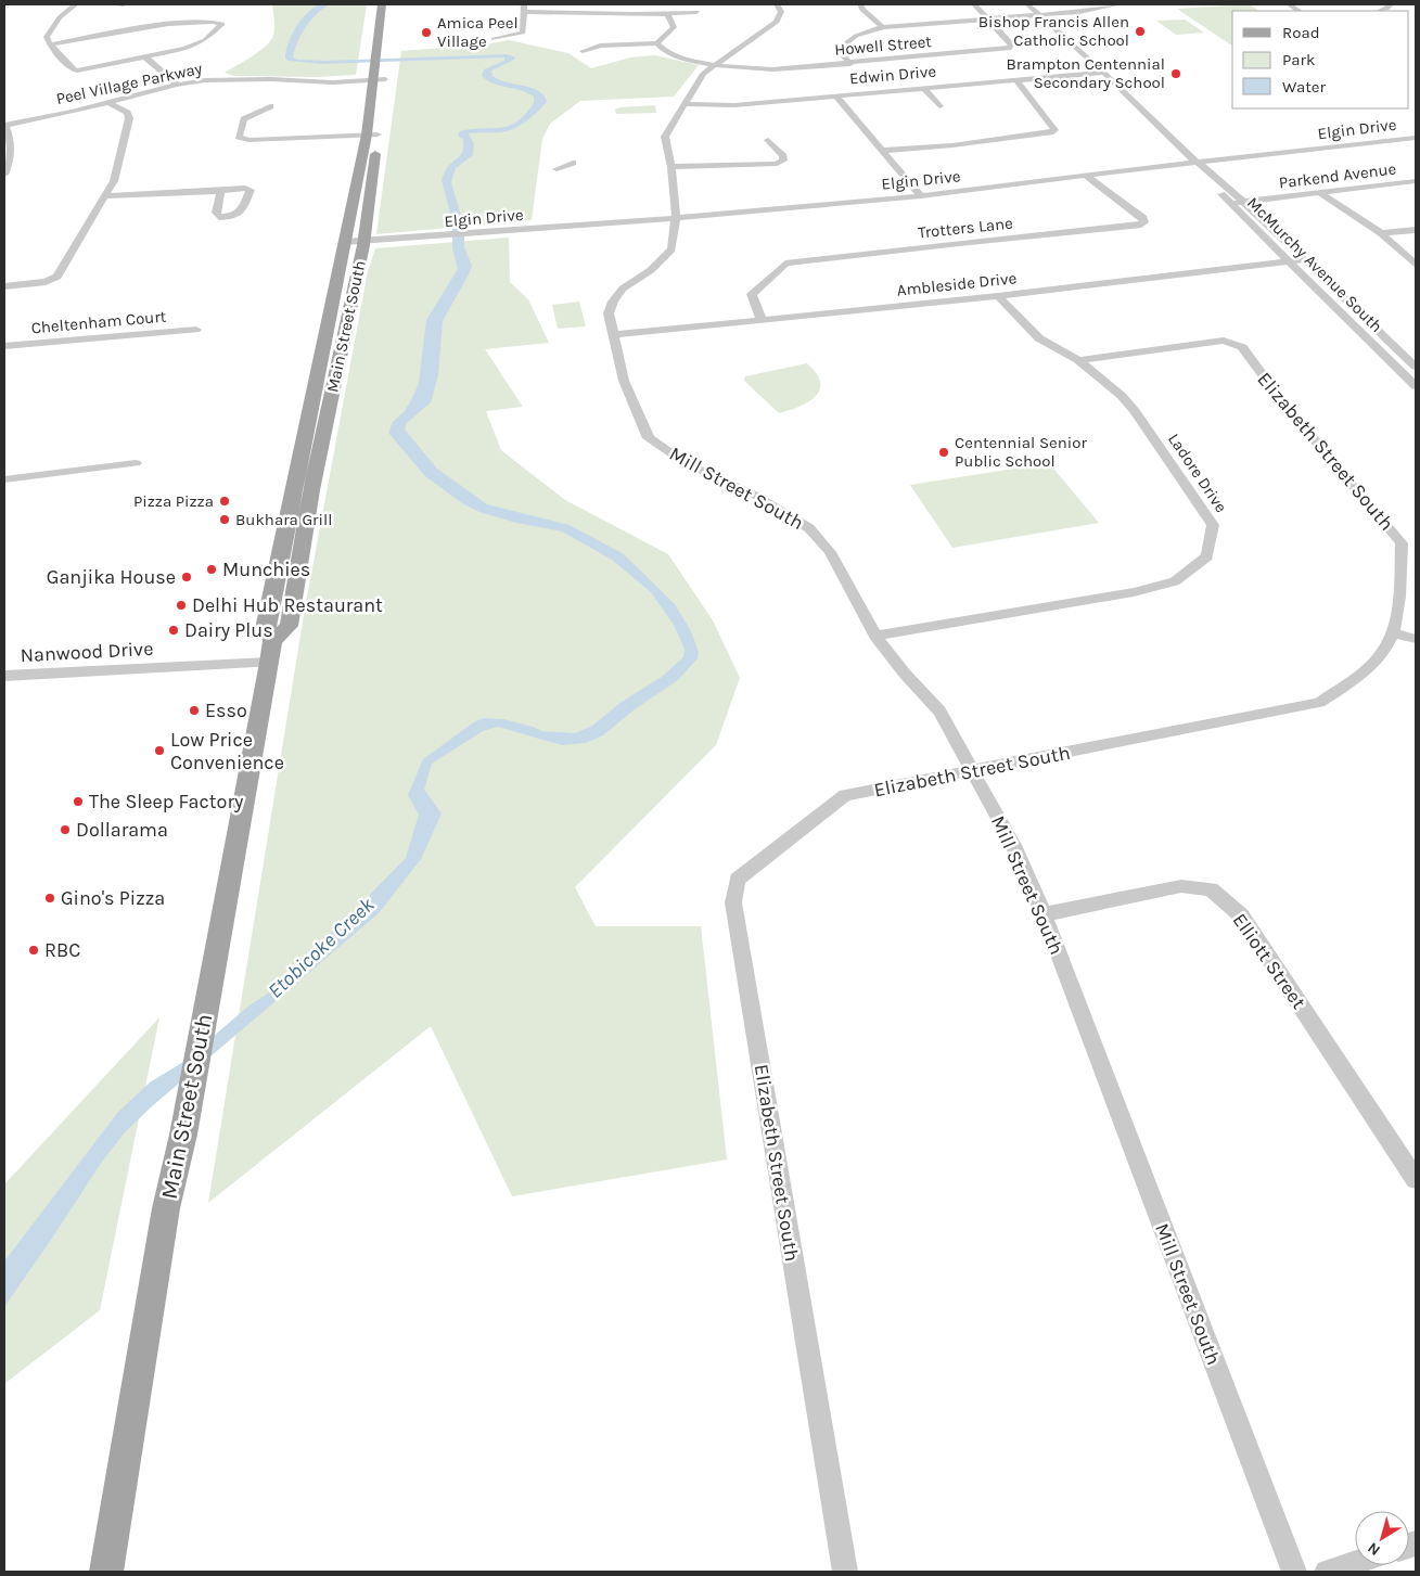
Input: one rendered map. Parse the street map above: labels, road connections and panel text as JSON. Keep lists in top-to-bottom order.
{
  "streets": {
    "main road": ["Main Street South"],
    "street": [
      "Howell Street",
      "Edwin Drive",
      "Peel Village Parkway",
      "Elgin Drive",
      "Parkend Avenue",
      "Trotters Lane",
      "McMurchy Avenue South",
      "Ambleside Drive",
      "Cheltenham Court",
      "Elizabeth Street South",
      "Ladore Drive",
      "Mill Street South",
      "Nanwood Drive",
      "Elliott Street"
    ]
  },
  "crossings": [
    ["Howell Street", "Mill Street South"],
    ["Edwin Drive", "McMurchy Avenue South"],
    ["Edwin Drive", "Mill Street South"],
    ["Peel Village Parkway", "Main Street South"],
    ["Elgin Drive", "Trotters Lane"],
    ["Elgin Drive", "McMurchy Avenue South"],
    ["Elgin Drive", "Main Street South"],
    ["Elgin Drive", "Mill Street South"],
    ["Parkend Avenue", "McMurchy Avenue South"],
    ["Trotters Lane", "Ambleside Drive"],
    ["McMurchy Avenue South", "Ambleside Drive"],
    ["Ambleside Drive", "Ladore Drive"],
    ["Ambleside Drive", "Mill Street South"],
    ["Main Street South", "Nanwood Drive"],
    ["Elizabeth Street South", "Ladore Drive"],
    ["Elizabeth Street South", "Mill Street South"],
    ["Ladore Drive", "Mill Street South"],
    ["Mill Street South", "Elliott Street"]
  ],
  "water": ["Etobicoke Creek"],
  "places": [
    "Bishop Francis Allen Catholic School",
    "Amica Peel Village",
    "Brampton Centennial Secondary School",
    "Centennial Senior Public School",
    "Pizza Pizza",
    "Bukhara Grill",
    "Munchies",
    "Ganjika House",
    "Delhi Hub Restaurant",
    "Dairy Plus",
    "Esso",
    "Low Price Convenience",
    "The Sleep Factory",
    "Dollarama",
    "Gino's Pizza",
    "RBC"
  ],
  "legend": ["Road", "Park", "Water"],
  "north": "bottom left"
}
